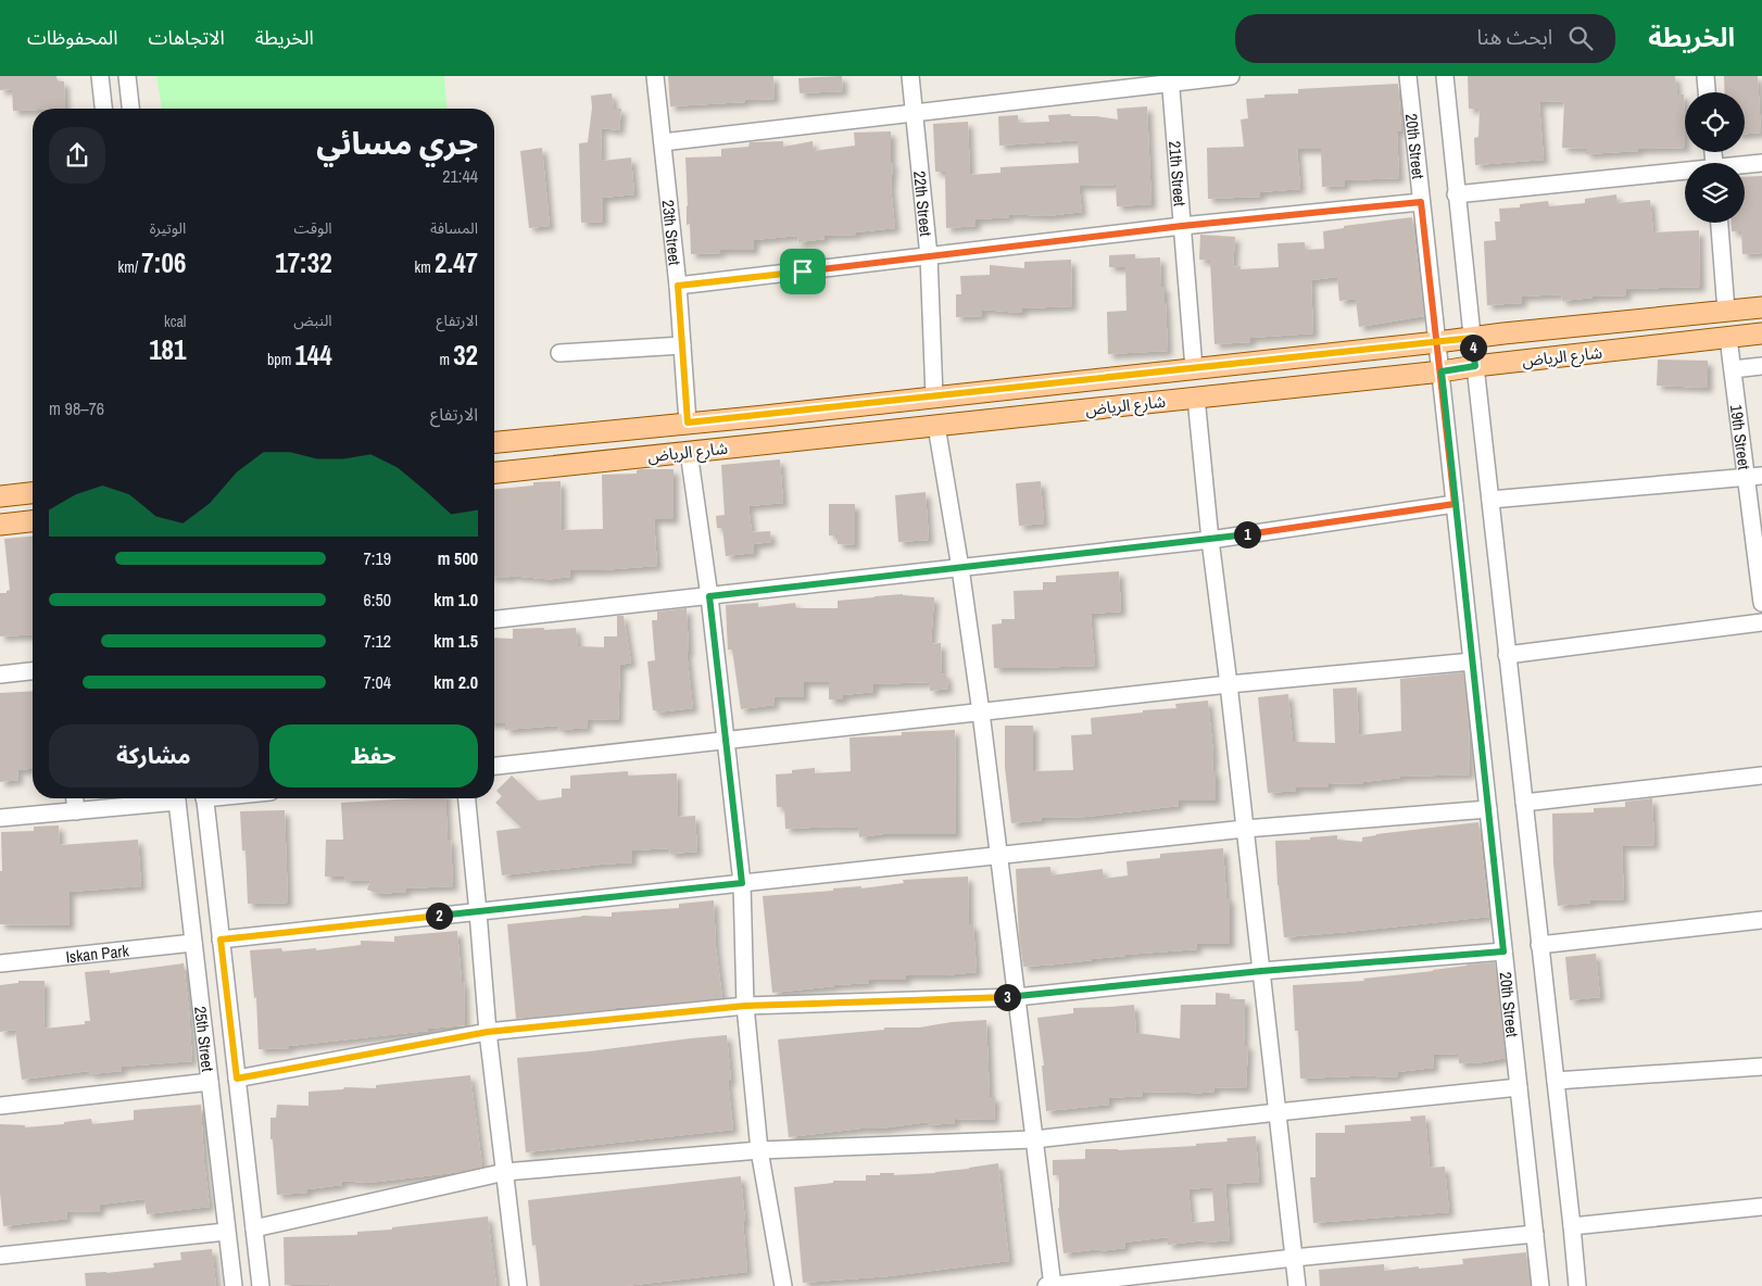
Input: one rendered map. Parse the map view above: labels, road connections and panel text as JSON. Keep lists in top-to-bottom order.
{
  "streets": {
    "main road": ["شارع الرياض"],
    "street": [
      "20th Street",
      "21th Street",
      "22th Street",
      "23th Street",
      "19th Street",
      "Iskan Park",
      "25th Street"
    ]
  },
  "crossings": [
    ["20th Street", "شارع الرياض"],
    ["21th Street", "شارع الرياض"],
    ["22th Street", "شارع الرياض"],
    ["23th Street", "شارع الرياض"],
    ["شارع الرياض", "19th Street"],
    ["Iskan Park", "25th Street"]
  ],
  "page": {
    "header": "الخريطة",
    "search": "ابحث هنا",
    "nav": ["الخريطة", "الاتجاهات", "المحفوظات"],
    "heading": ["جري مسائي", "21:44"],
    "stats": [
      ["المسافة", "2.47 km"],
      ["الوقت", "17:32"],
      ["الوتيرة", "7:06 /km"],
      ["الارتفاع", "32 m"],
      ["النبض", "144 bpm"],
      ["kcal", "181"]
    ],
    "pins": [
      "4",
      "1",
      "2",
      "3"
    ],
    "chart": ["الارتفاع", "76–98 m"],
    "list": [
      {
        "name": "500 m",
        "note": "7:19"
      },
      {
        "name": "1.0 km",
        "note": "6:50"
      },
      {
        "name": "1.5 km",
        "note": "7:12"
      },
      {
        "name": "2.0 km",
        "note": "7:04"
      }
    ],
    "buttons": ["حفظ", "مشاركة"]
  }
}
